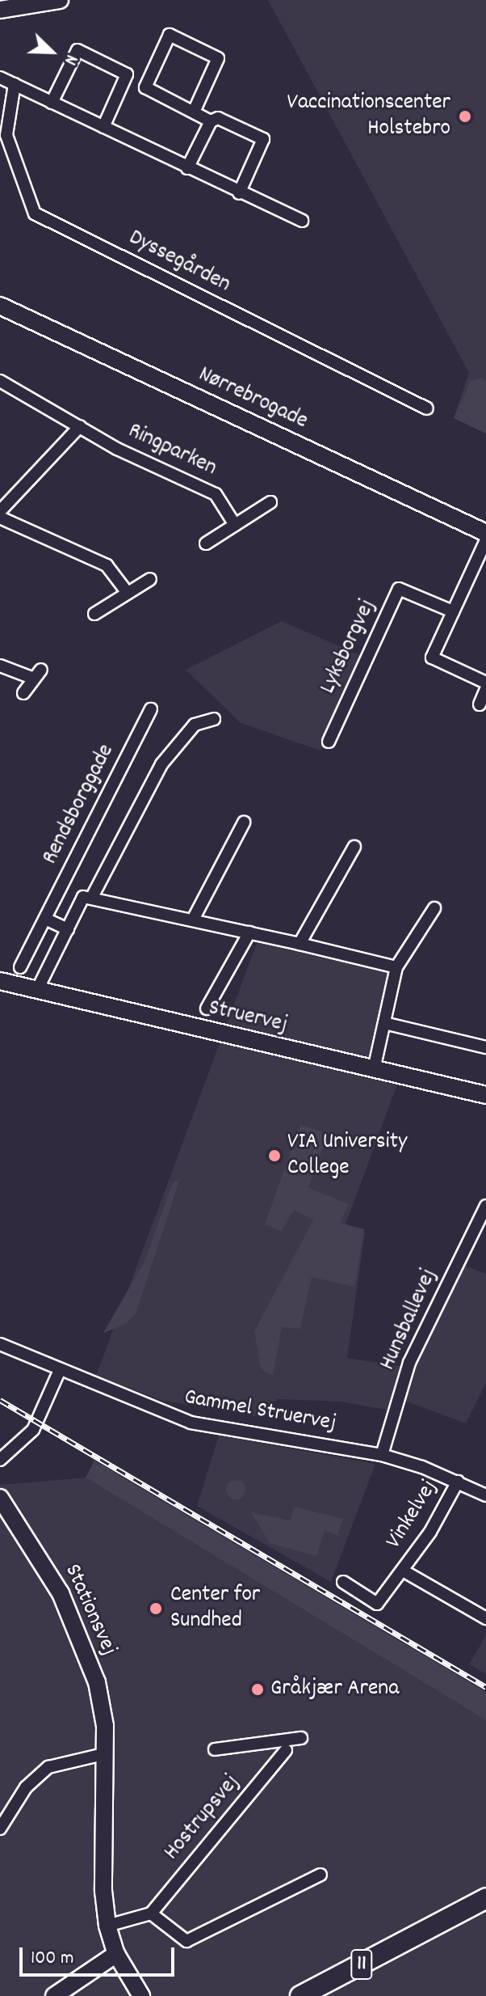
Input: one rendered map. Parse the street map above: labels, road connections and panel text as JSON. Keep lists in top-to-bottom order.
{
  "streets": {
    "main road": ["11"],
    "street": [
      "Dyssegården",
      "Nørrebrogade",
      "Ringparken",
      "Lyksborgvej",
      "Rendsborggade",
      "Struervej",
      "Hunsballevej",
      "Gammel Struervej",
      "Vinkelvej",
      "Stationsvej",
      "Hostrupsvej"
    ]
  },
  "crossings": [
    ["Hunsballevej", "Gammel Struervej"],
    ["Gammel Struervej", "Vinkelvej"]
  ],
  "places": [
    "Vaccinationscenter Holstebro",
    "VIA University College",
    "Center for Sundhed",
    "Gråkjær Arena"
  ],
  "scale_bar": "100 m",
  "north": "bottom right"
}
